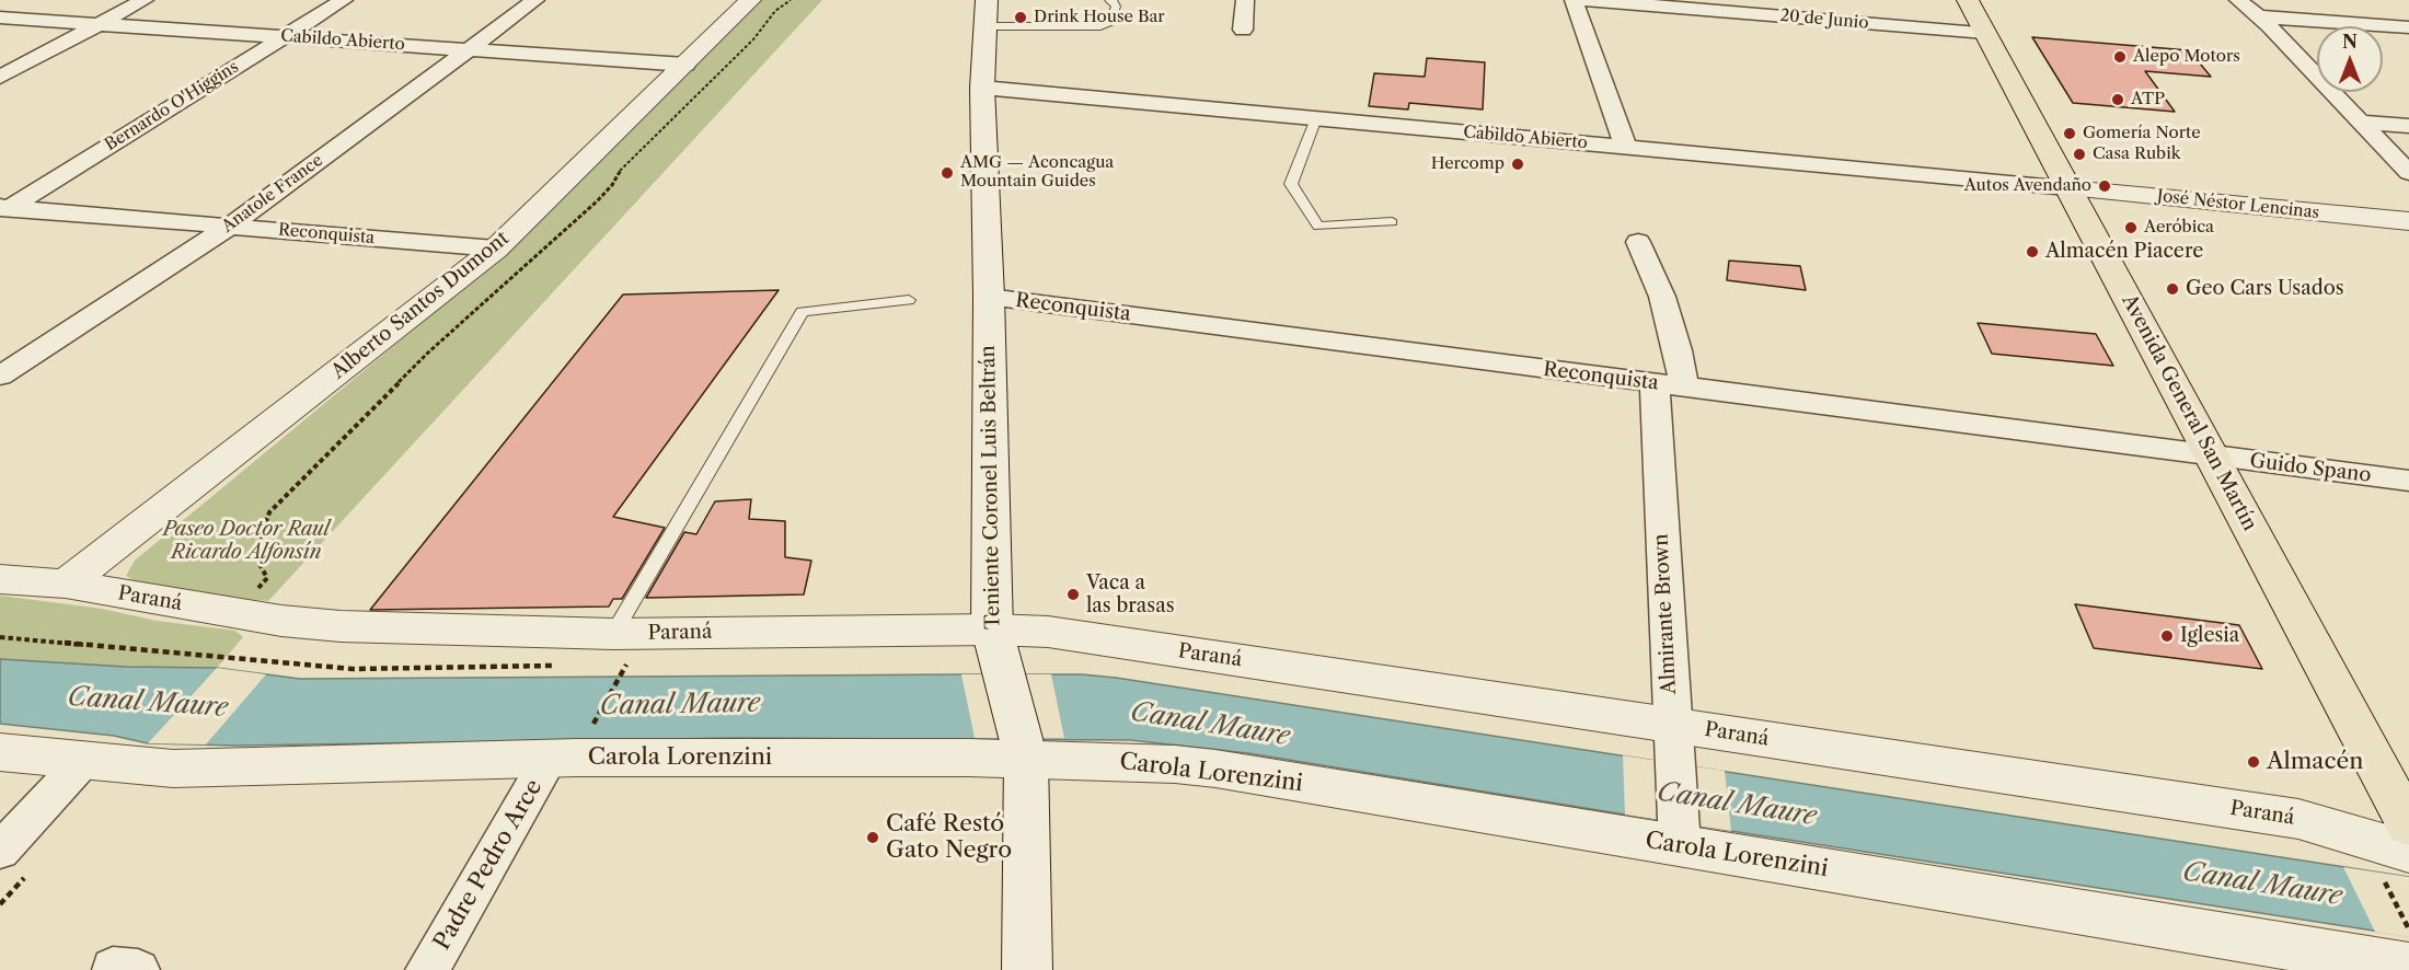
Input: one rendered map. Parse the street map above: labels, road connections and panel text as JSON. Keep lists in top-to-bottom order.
{
  "streets": {
    "main road": ["Avenida General San Martín"],
    "street": [
      "20 de Junio",
      "Cabildo Abierto",
      "Bernardo O'Higgins",
      "Anatole France",
      "José Néstor Lencinas",
      "Reconquista",
      "Alberto Santos Dumont",
      "Guido Spano",
      "Teniente Coronel Luis Beltrán",
      "Paraná",
      "Almirante Brown",
      "Carola Lorenzini",
      "Padre Pedro Arce"
    ]
  },
  "crossings": [
    ["20 de Junio", "Avenida General San Martín"],
    ["Cabildo Abierto", "Bernardo O'Higgins"],
    ["Cabildo Abierto", "Anatole France"],
    ["Cabildo Abierto", "José Néstor Lencinas"],
    ["Cabildo Abierto", "Alberto Santos Dumont"],
    ["Cabildo Abierto", "Avenida General San Martín"],
    ["Cabildo Abierto", "Teniente Coronel Luis Beltrán"],
    ["Bernardo O'Higgins", "Reconquista"],
    ["Anatole France", "Reconquista"],
    ["José Néstor Lencinas", "Avenida General San Martín"],
    ["Reconquista", "Alberto Santos Dumont"],
    ["Reconquista", "Avenida General San Martín"],
    ["Reconquista", "Guido Spano"],
    ["Reconquista", "Teniente Coronel Luis Beltrán"],
    ["Reconquista", "Almirante Brown"],
    ["Alberto Santos Dumont", "Paraná"],
    ["Avenida General San Martín", "Guido Spano"],
    ["Teniente Coronel Luis Beltrán", "Paraná"],
    ["Teniente Coronel Luis Beltrán", "Carola Lorenzini"],
    ["Paraná", "Almirante Brown"],
    ["Almirante Brown", "Carola Lorenzini"],
    ["Carola Lorenzini", "Padre Pedro Arce"]
  ],
  "water": ["Canal Maure"],
  "parks": ["Paseo Doctor Raul Ricardo Alfonsín"],
  "places": [
    "Drink House Bar",
    "Alepo Motors",
    "ATP",
    "Gomería Norte",
    "Casa Rubik",
    "Hercomp",
    "AMG — Aconcagua Mountain Guides",
    "Autos Avendaño",
    "Aeróbica",
    "Almacén Piacere",
    "Geo Cars Usados",
    "Vaca a las brasas",
    "Iglesia",
    "Almacén",
    "Café Restó Gato Negro"
  ],
  "north": "top"
}
